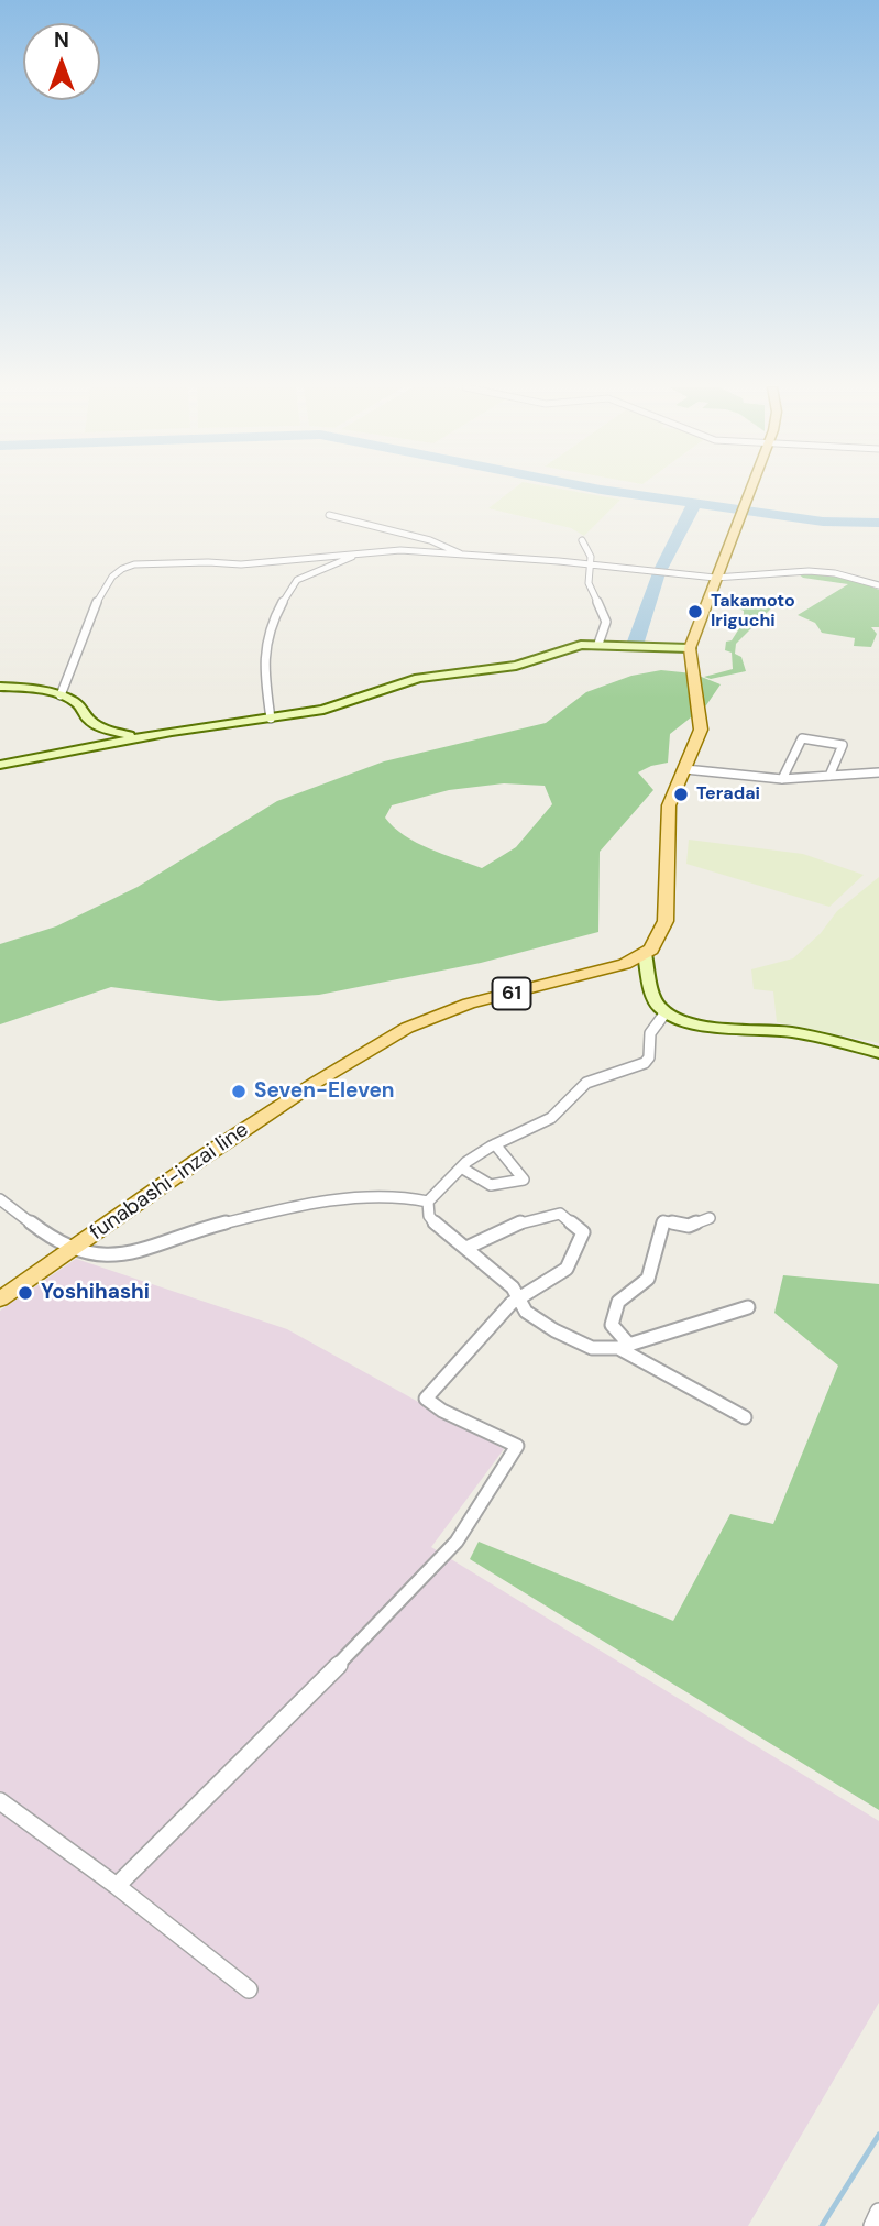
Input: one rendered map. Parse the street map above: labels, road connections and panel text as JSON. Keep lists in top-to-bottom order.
{
  "streets": {
    "main road": ["61", "funabashi-inzai line"]
  },
  "places": [
    "Takamoto Iriguchi",
    "Teradai",
    "Seven-Eleven",
    "Yoshihashi"
  ],
  "north": "top"
}
